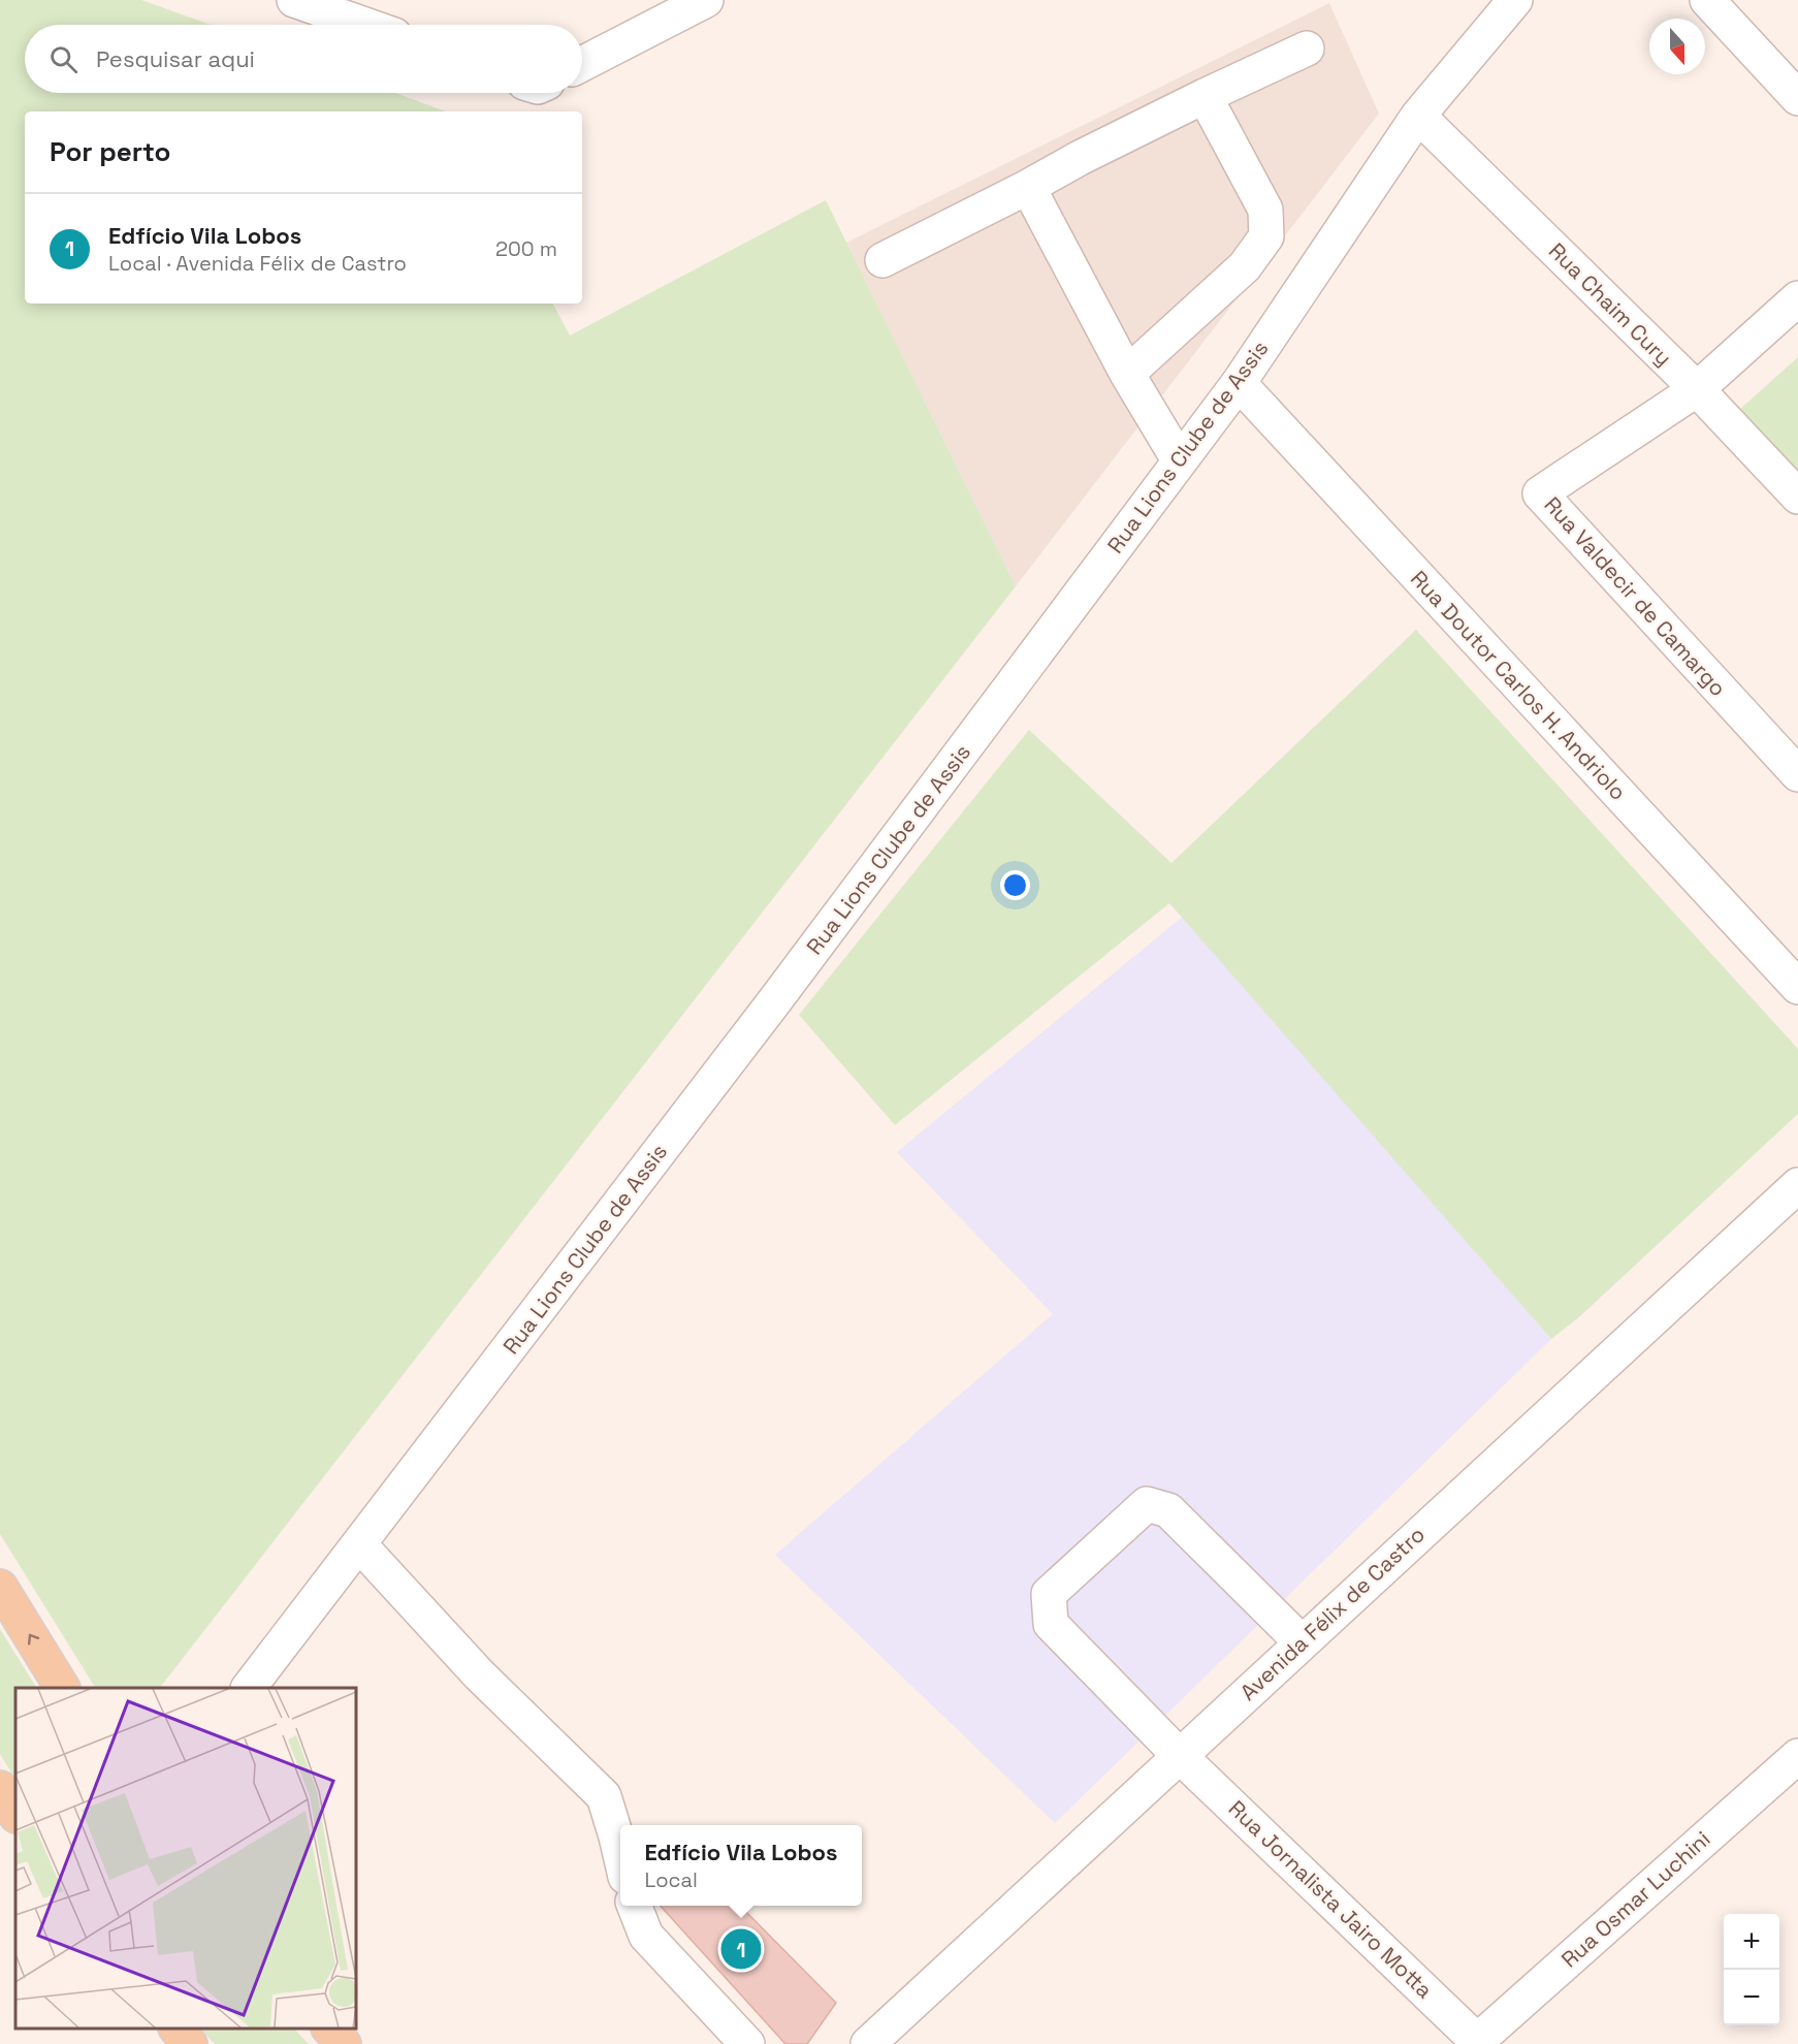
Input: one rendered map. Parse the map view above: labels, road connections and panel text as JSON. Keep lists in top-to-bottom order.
{
  "streets": {
    "street": [
      "Rua Chaim Cury",
      "Rua Lions Clube de Assis",
      "Rua Valdecir de Camargo",
      "Rua Doutor Carlos H. Andriolo",
      "Avenida Félix de Castro",
      "Rua Jornalista Jairo Motta",
      "Rua Osmar Luchini"
    ]
  },
  "crossings": [
    ["Rua Chaim Cury", "Rua Lions Clube de Assis"],
    ["Rua Chaim Cury", "Rua Valdecir de Camargo"],
    ["Rua Lions Clube de Assis", "Rua Doutor Carlos H. Andriolo"],
    ["Avenida Félix de Castro", "Rua Jornalista Jairo Motta"],
    ["Rua Jornalista Jairo Motta", "Rua Osmar Luchini"]
  ],
  "north": "bottom",
  "page": {
    "search": "Pesquisar aqui",
    "heading": "Por perto",
    "list": [
      {
        "mark": "1",
        "name": "Edfício Vila Lobos",
        "note": "Local · Avenida Félix de Castro",
        "value": "200 m"
      }
    ],
    "popup": ["Edfício Vila Lobos", "Local"],
    "map_buttons": ["+", "−"],
    "pins": "1"
  }
}
